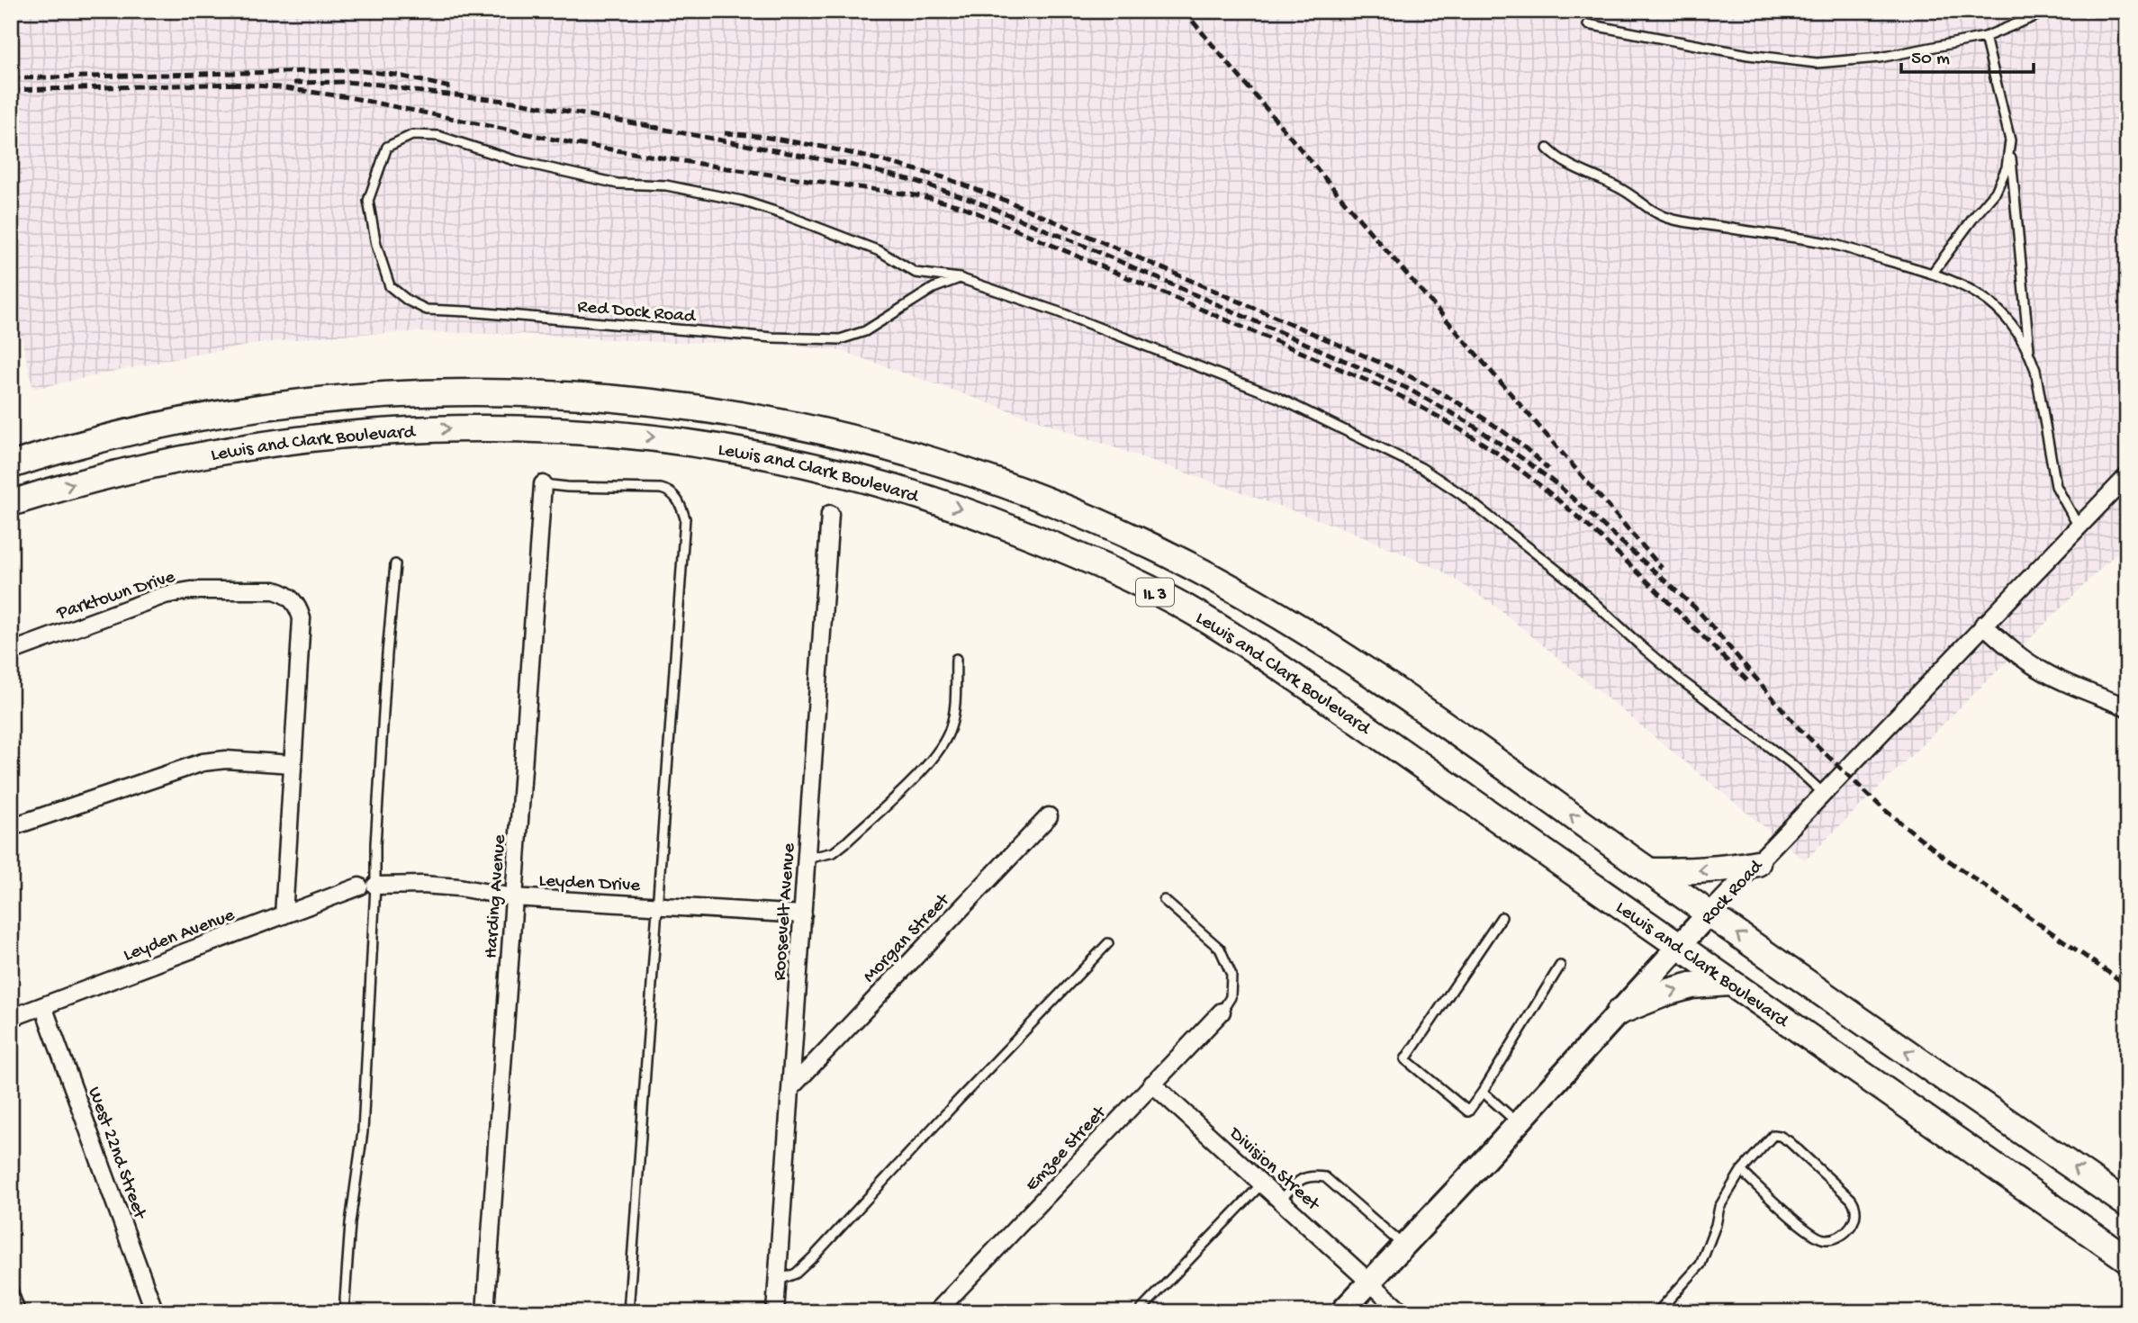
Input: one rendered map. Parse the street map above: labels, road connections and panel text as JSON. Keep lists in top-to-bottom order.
{
  "streets": {
    "highway": ["Lewis and Clark Boulevard", "IL 3"],
    "main road": ["Rock Road"],
    "street": [
      "Parktown Drive",
      "Leyden Drive",
      "Harding Avenue",
      "Roosevelt Avenue",
      "Leyden Avenue",
      "Morgan Street",
      "Emzee Street",
      "West 22nd Street",
      "Division Street"
    ],
    "lane": ["Red Dock Road"]
  },
  "crossings": [
    ["Lewis and Clark Boulevard", "Rock Road"],
    ["Parktown Drive", "Leyden Avenue"],
    ["Leyden Drive", "Harding Avenue"],
    ["Leyden Drive", "Roosevelt Avenue"],
    ["Leyden Drive", "Leyden Avenue"],
    ["Rock Road", "Division Street"],
    ["Roosevelt Avenue", "Morgan Street"],
    ["Leyden Avenue", "West 22nd Street"],
    ["Emzee Street", "Division Street"]
  ],
  "scale_bar": "50 m"
}
